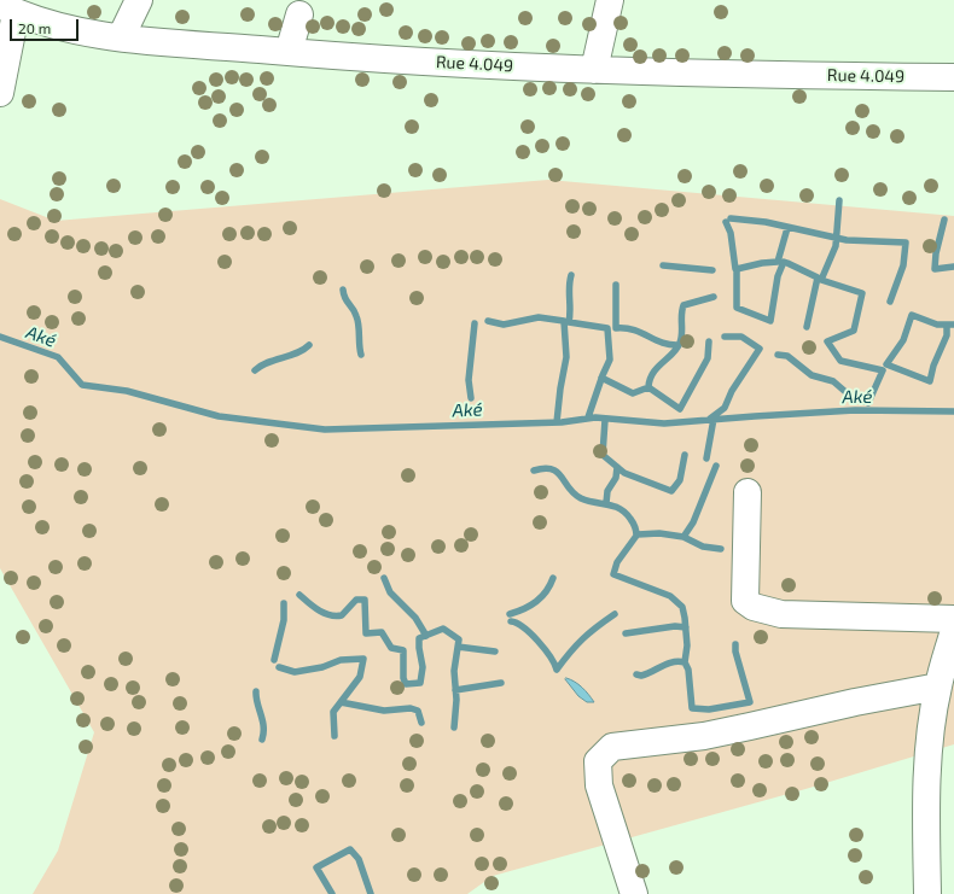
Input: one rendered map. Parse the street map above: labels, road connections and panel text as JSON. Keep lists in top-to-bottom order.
{
  "streets": {
    "street": ["Rue 4.049"]
  },
  "water": ["Aké"],
  "scale_bar": "20 m"
}
